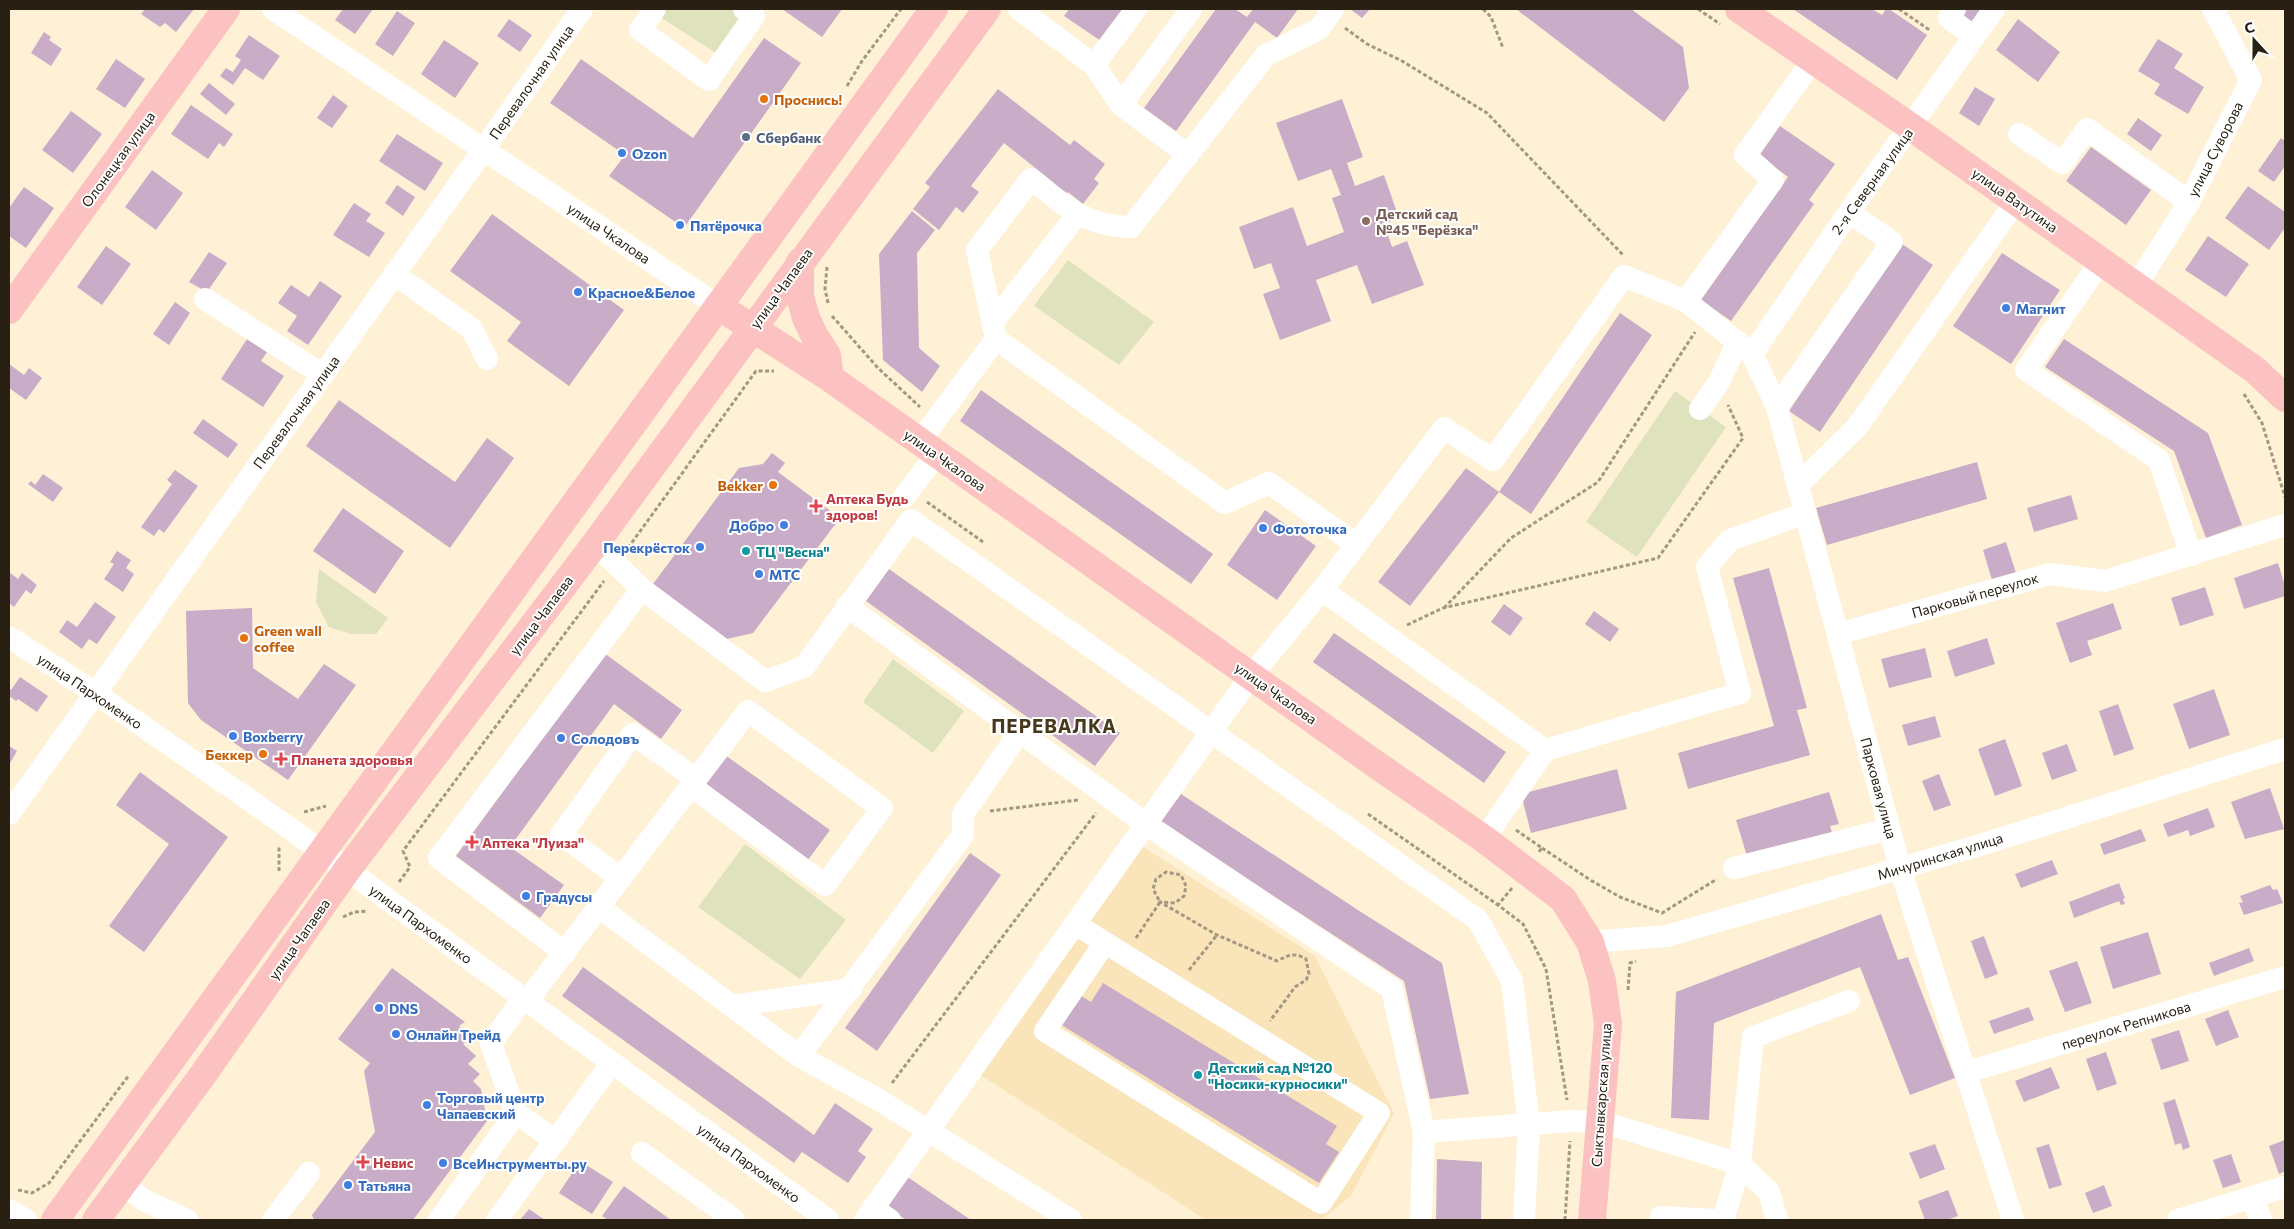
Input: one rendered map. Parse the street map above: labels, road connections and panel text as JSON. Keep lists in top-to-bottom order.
{
  "streets": {
    "main road": [
      "Олонецкая улица",
      "улица Ватутина",
      "улица Чкалова",
      "улица Чапаева",
      "Сыктывкарская улица"
    ],
    "street": [
      "Перевалочная улица",
      "улица Суворова",
      "2-я Северная улица",
      "Парковый переулок",
      "улица Пархоменко",
      "Парковая улица",
      "Мичуринская улица",
      "переулок Репникова"
    ]
  },
  "crossings": [
    ["Перевалочная улица", "улица Чкалова"],
    ["Перевалочная улица", "улица Пархоменко"],
    ["улица Суворова", "улица Ватутина"],
    ["2-я Северная улица", "улица Ватутина"],
    ["2-я Северная улица", "Парковая улица"],
    ["улица Чкалова", "улица Чапаева"],
    ["улица Чкалова", "Мичуринская улица"],
    ["улица Чкалова", "Сыктывкарская улица"],
    ["улица Чапаева", "улица Пархоменко"],
    ["Парковый переулок", "Парковая улица"],
    ["Парковая улица", "Мичуринская улица"],
    ["Парковая улица", "переулок Репникова"],
    ["Мичуринская улица", "Сыктывкарская улица"]
  ],
  "districts": ["ПЕРЕВАЛКА"],
  "places": {
    "other": [
      "Проснись!",
      "Сбербанк",
      "Ozon",
      "Детский сад №45 \"Берёзка\"",
      "Пятёрочка",
      "Красное&Белое",
      "Магнит",
      "Bekker",
      "Добро",
      "Фототочка",
      "Перекрёсток",
      "ТЦ \"Весна\"",
      "МТС",
      "Green wall coffee",
      "Boxberry",
      "Солодовъ",
      "Беккер",
      "Градусы",
      "DNS",
      "Онлайн Трейд",
      "Детский сад №120 \"Носики-курносики\"",
      "Торговый центр Чапаевский",
      "ВсеИнструменты.ру",
      "Татьяна"
    ],
    "health": [
      "Аптека Будь здоров!",
      "Планета здоровья",
      "Аптека \"Луиза\"",
      "Невис"
    ]
  },
  "north": "top"
}
